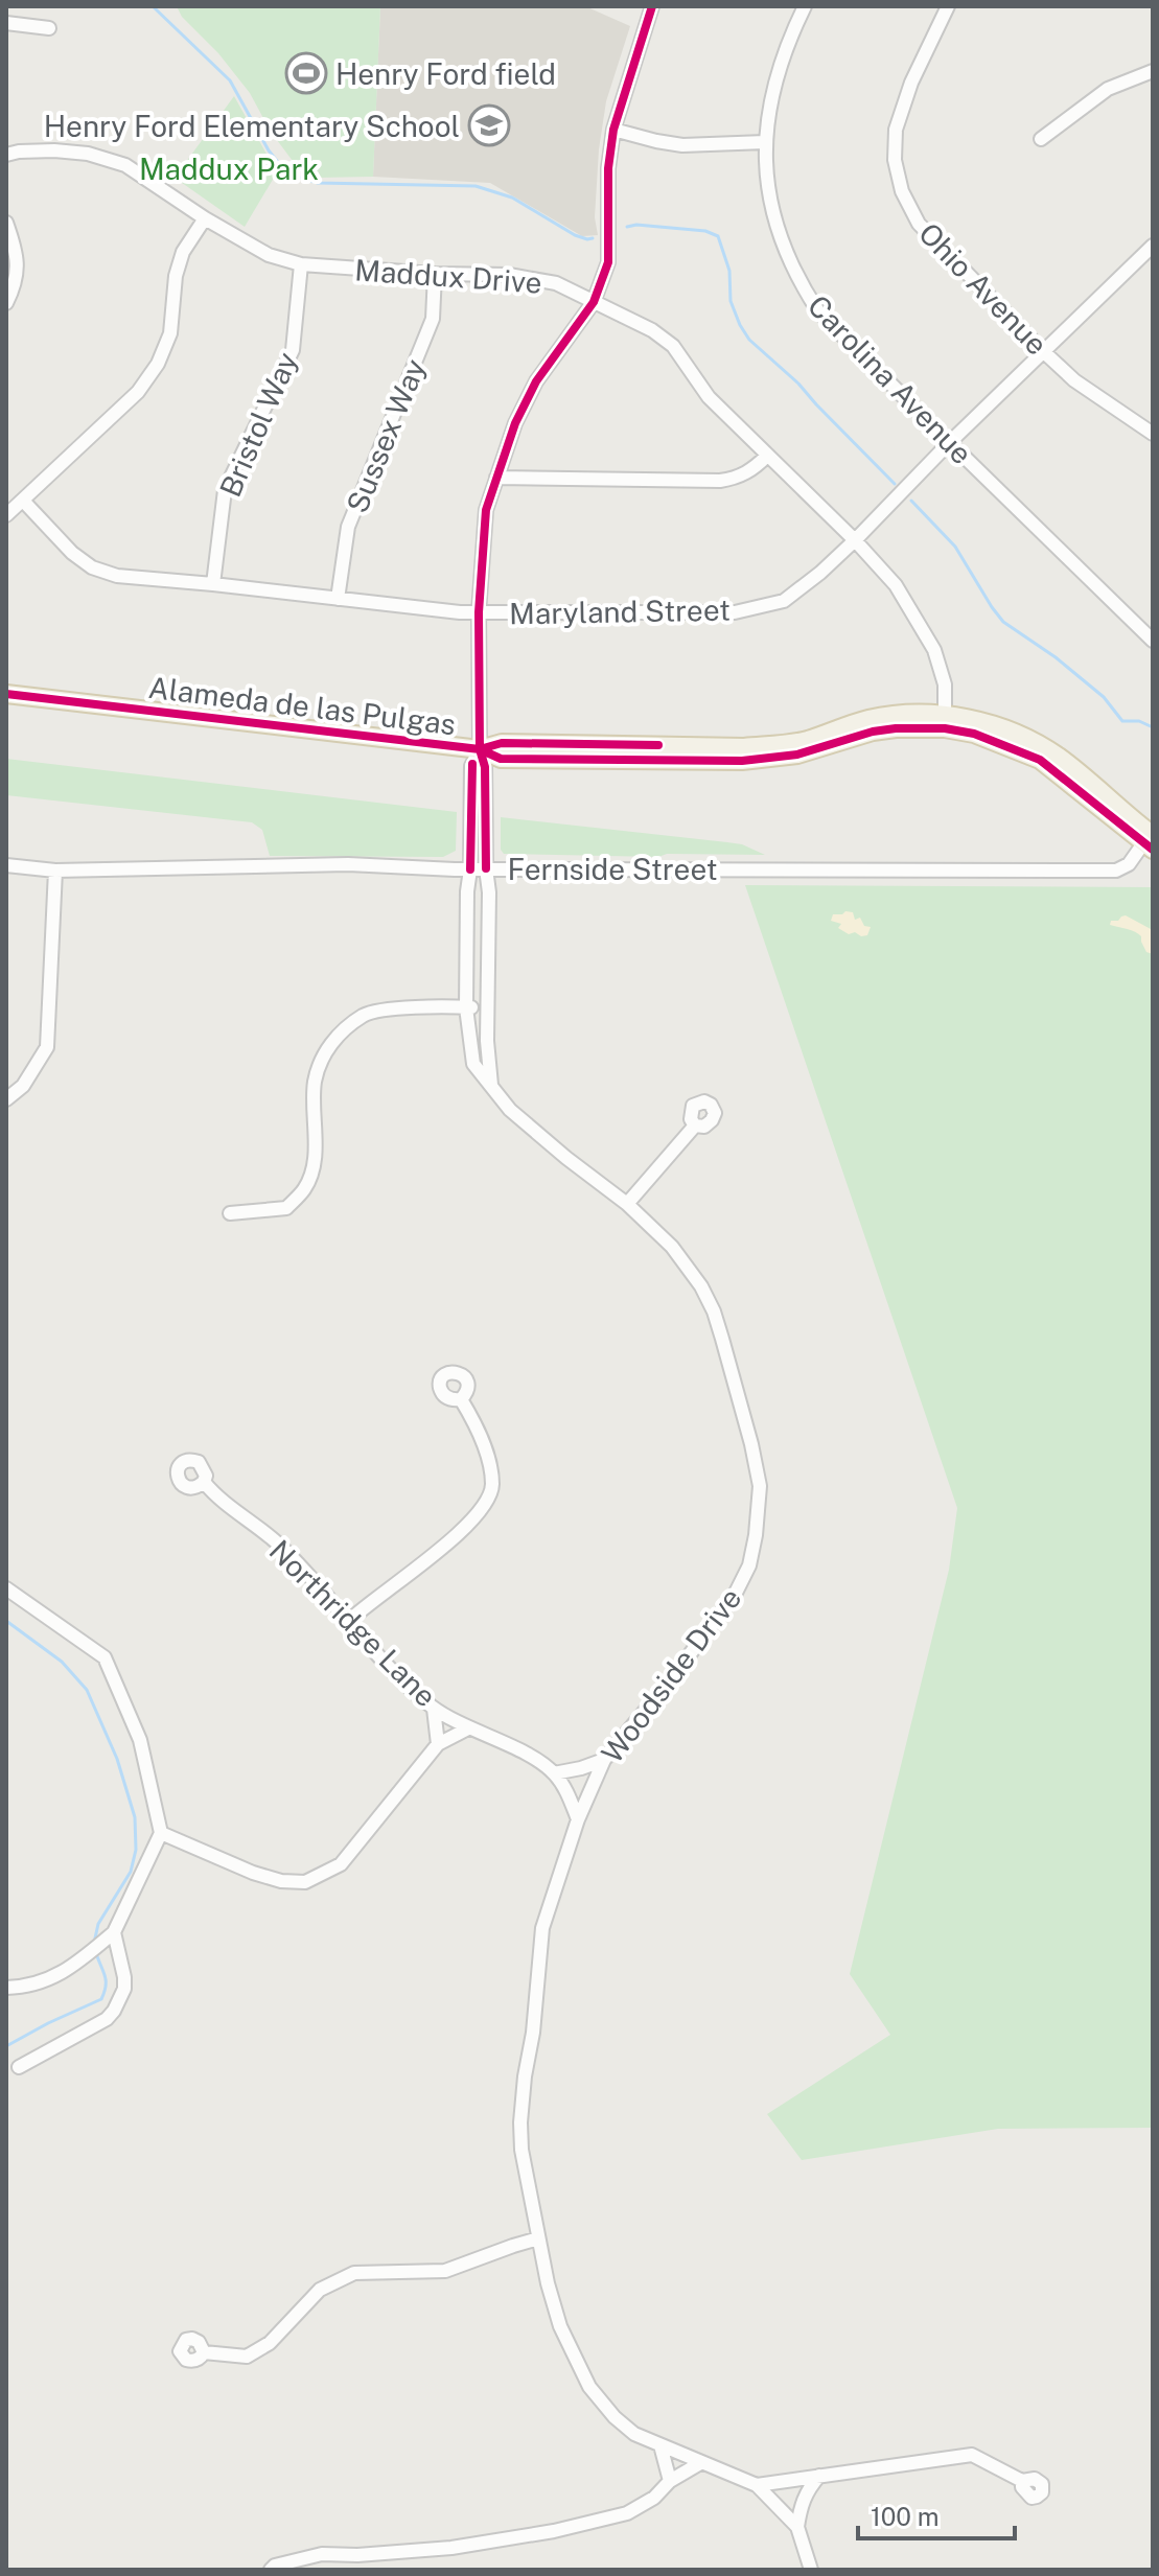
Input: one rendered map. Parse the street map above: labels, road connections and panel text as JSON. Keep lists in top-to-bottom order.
{
  "streets": {
    "main road": ["Alameda de las Pulgas"],
    "street": [
      "Maddux Drive",
      "Ohio Avenue",
      "Carolina Avenue",
      "Bristol Way",
      "Sussex Way",
      "Maryland Street",
      "Fernside Street",
      "Northridge Lane",
      "Woodside Drive"
    ]
  },
  "crossings": [
    ["Maddux Drive", "Bristol Way"],
    ["Maddux Drive", "Sussex Way"],
    ["Maddux Drive", "Maryland Street"],
    ["Maddux Drive", "Alameda de las Pulgas"],
    ["Ohio Avenue", "Maryland Street"],
    ["Carolina Avenue", "Maryland Street"],
    ["Bristol Way", "Maryland Street"],
    ["Sussex Way", "Maryland Street"],
    ["Alameda de las Pulgas", "Fernside Street"],
    ["Alameda de las Pulgas", "Woodside Drive"],
    ["Fernside Street", "Woodside Drive"],
    ["Northridge Lane", "Woodside Drive"]
  ],
  "parks": ["Maddux Park"],
  "places": {
    "sports": ["Henry Ford field"],
    "school or university": ["Henry Ford Elementary School"]
  },
  "scale_bar": "100 m"
}
